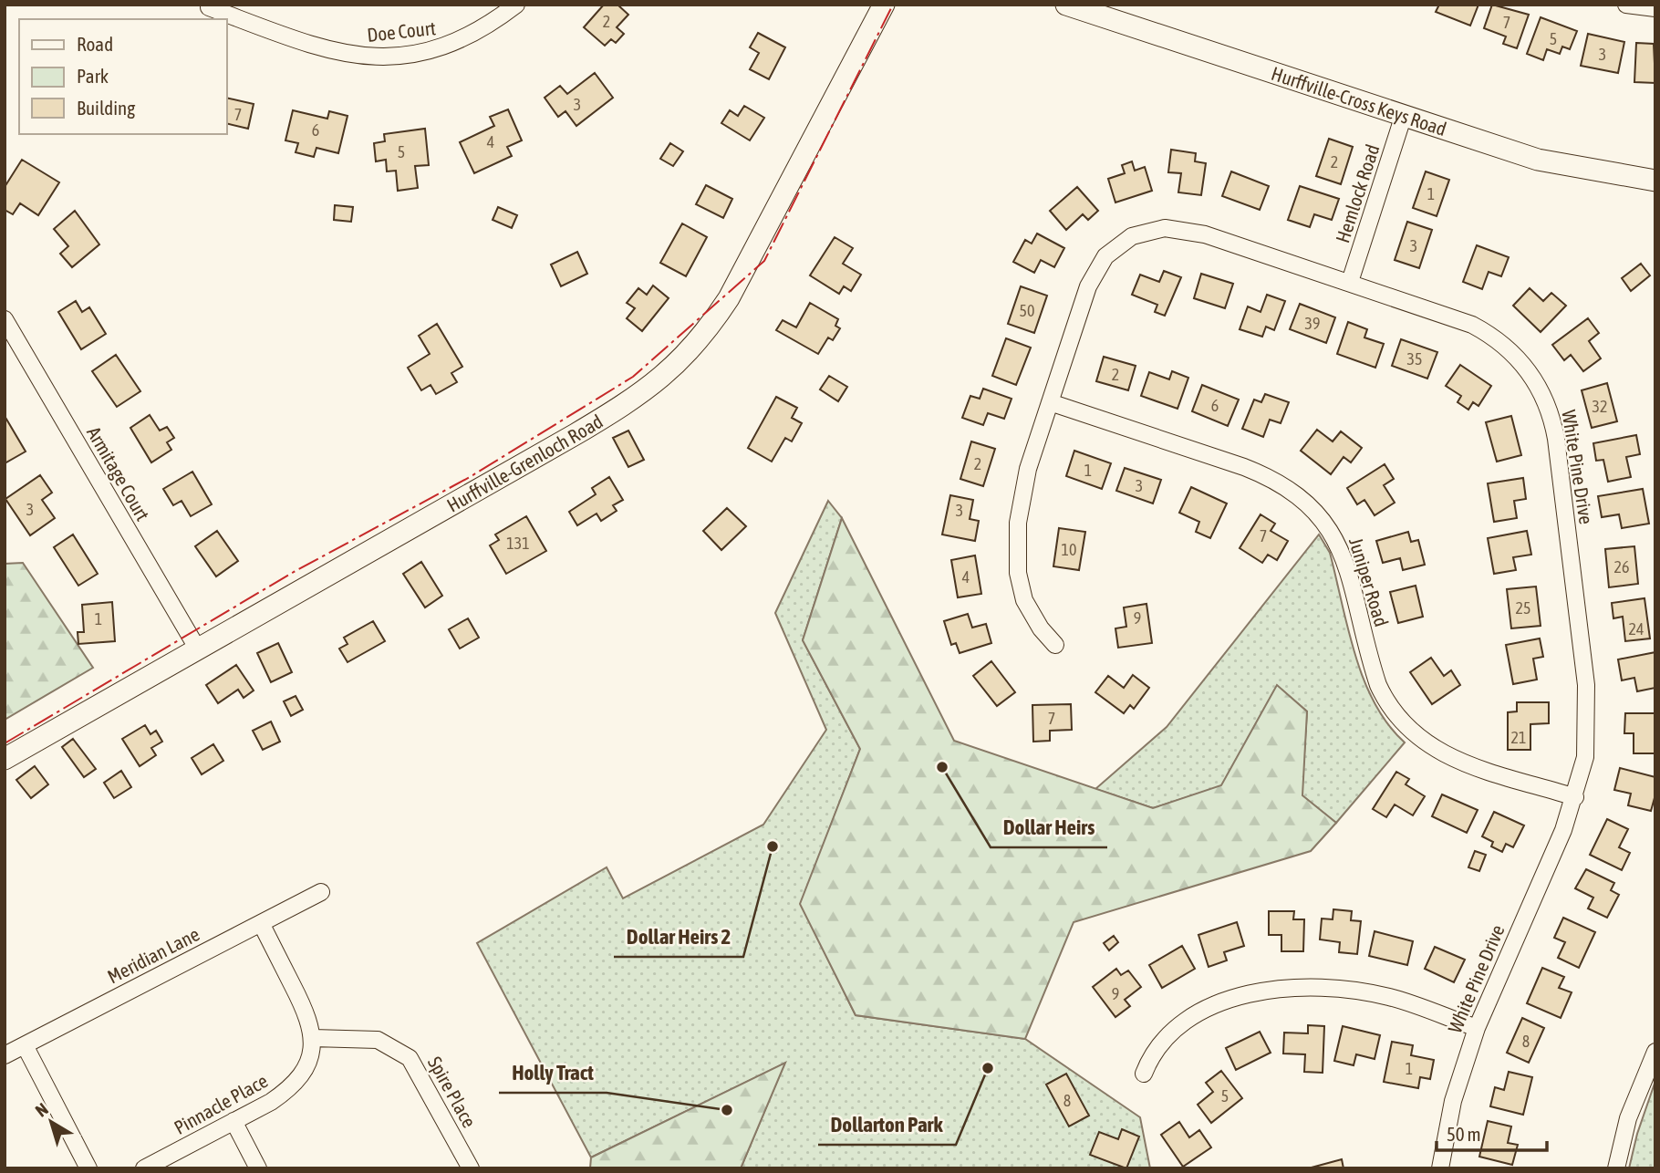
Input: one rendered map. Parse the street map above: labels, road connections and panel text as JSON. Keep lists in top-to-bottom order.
{
  "streets": {
    "main road": ["Hurffville-Cross Keys Road", "Hurffville-Grenloch Road"],
    "street": [
      "Doe Court",
      "Hemlock Road",
      "White Pine Drive",
      "Armitage Court",
      "Juniper Road",
      "Meridian Lane",
      "Spire Place",
      "Pinnacle Place"
    ]
  },
  "crossings": [
    ["Hurffville-Cross Keys Road", "Hemlock Road"],
    ["Hemlock Road", "White Pine Drive"],
    ["Hurffville-Grenloch Road", "Armitage Court"],
    ["White Pine Drive", "Juniper Road"],
    ["Spire Place", "Pinnacle Place"]
  ],
  "places": [
    "Dollar Heirs",
    "Dollar Heirs 2",
    "Dollarton Park",
    "Holly Tract"
  ],
  "house_numbers": [
    "2",
    "7",
    "5",
    "3",
    "3",
    "7",
    "6",
    "4",
    "5",
    "2",
    "1",
    "3",
    "50",
    "39",
    "35",
    "2",
    "6",
    "32",
    "2",
    "1",
    "3",
    "3",
    "3",
    "7",
    "131",
    "10",
    "26",
    "4",
    "25",
    "9",
    "1",
    "24",
    "7",
    "21",
    "9",
    "8",
    "1",
    "5",
    "8"
  ],
  "legend": ["Road", "Park", "Building"],
  "scale_bar": "50 m",
  "north": "top left"
}
